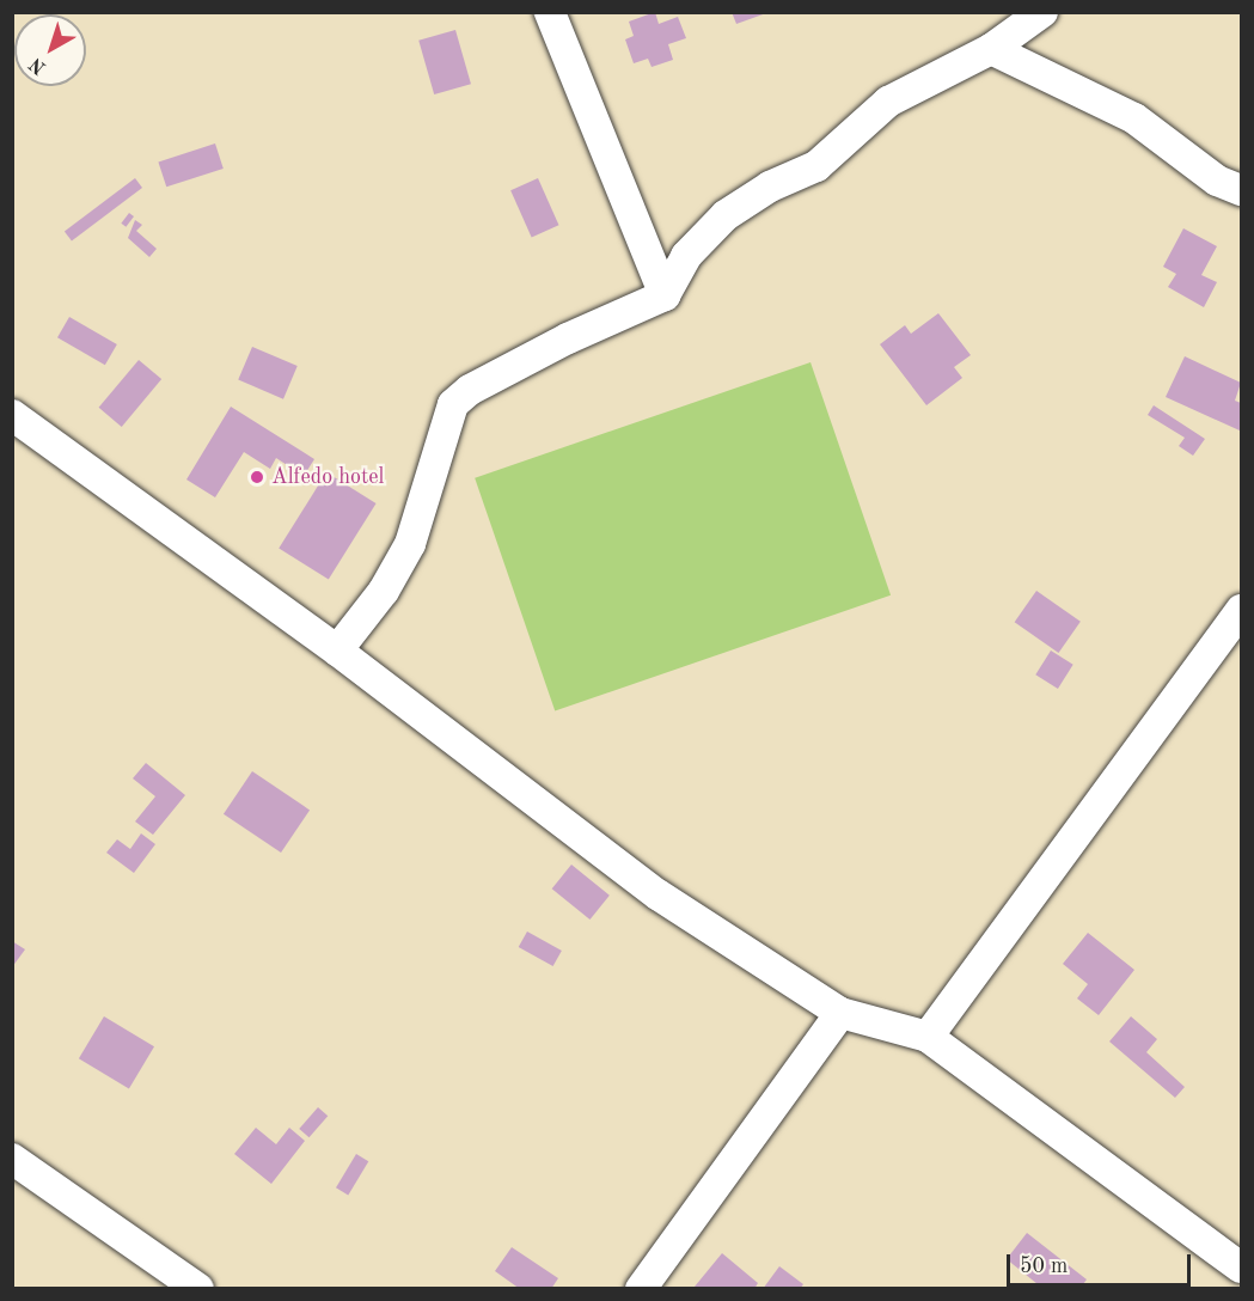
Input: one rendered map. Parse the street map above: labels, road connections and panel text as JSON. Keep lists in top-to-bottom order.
{
  "places": ["Alfedo hotel"],
  "scale_bar": "50 m",
  "north": "bottom left"
}
